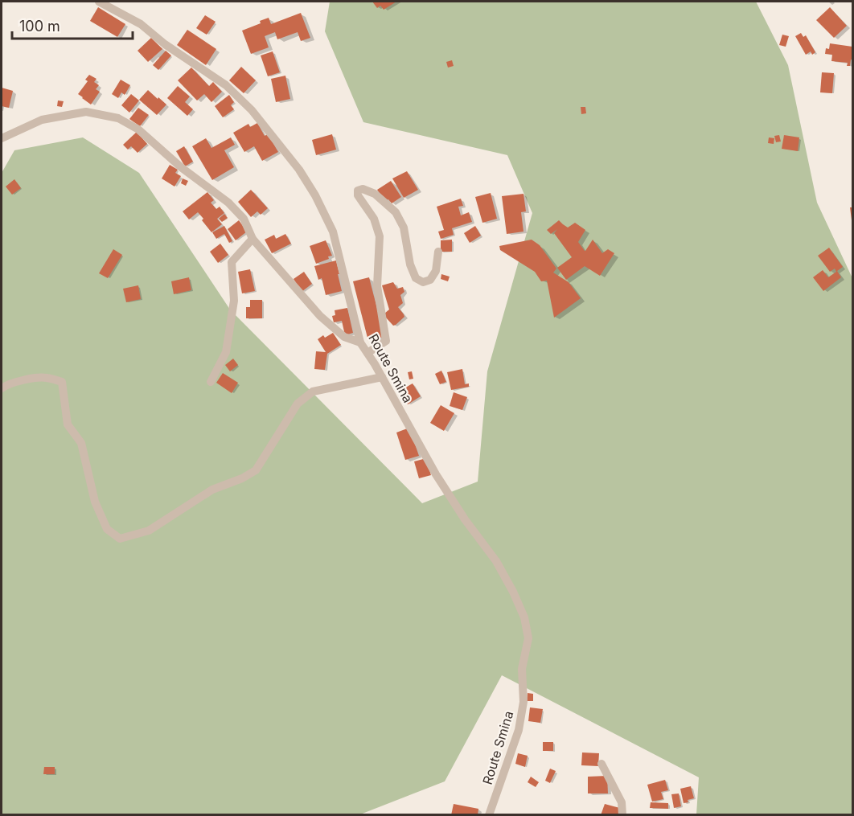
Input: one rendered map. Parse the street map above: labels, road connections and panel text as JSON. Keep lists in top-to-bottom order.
{
  "streets": {
    "street": ["Route Smina"]
  },
  "scale_bar": "100 m"
}
